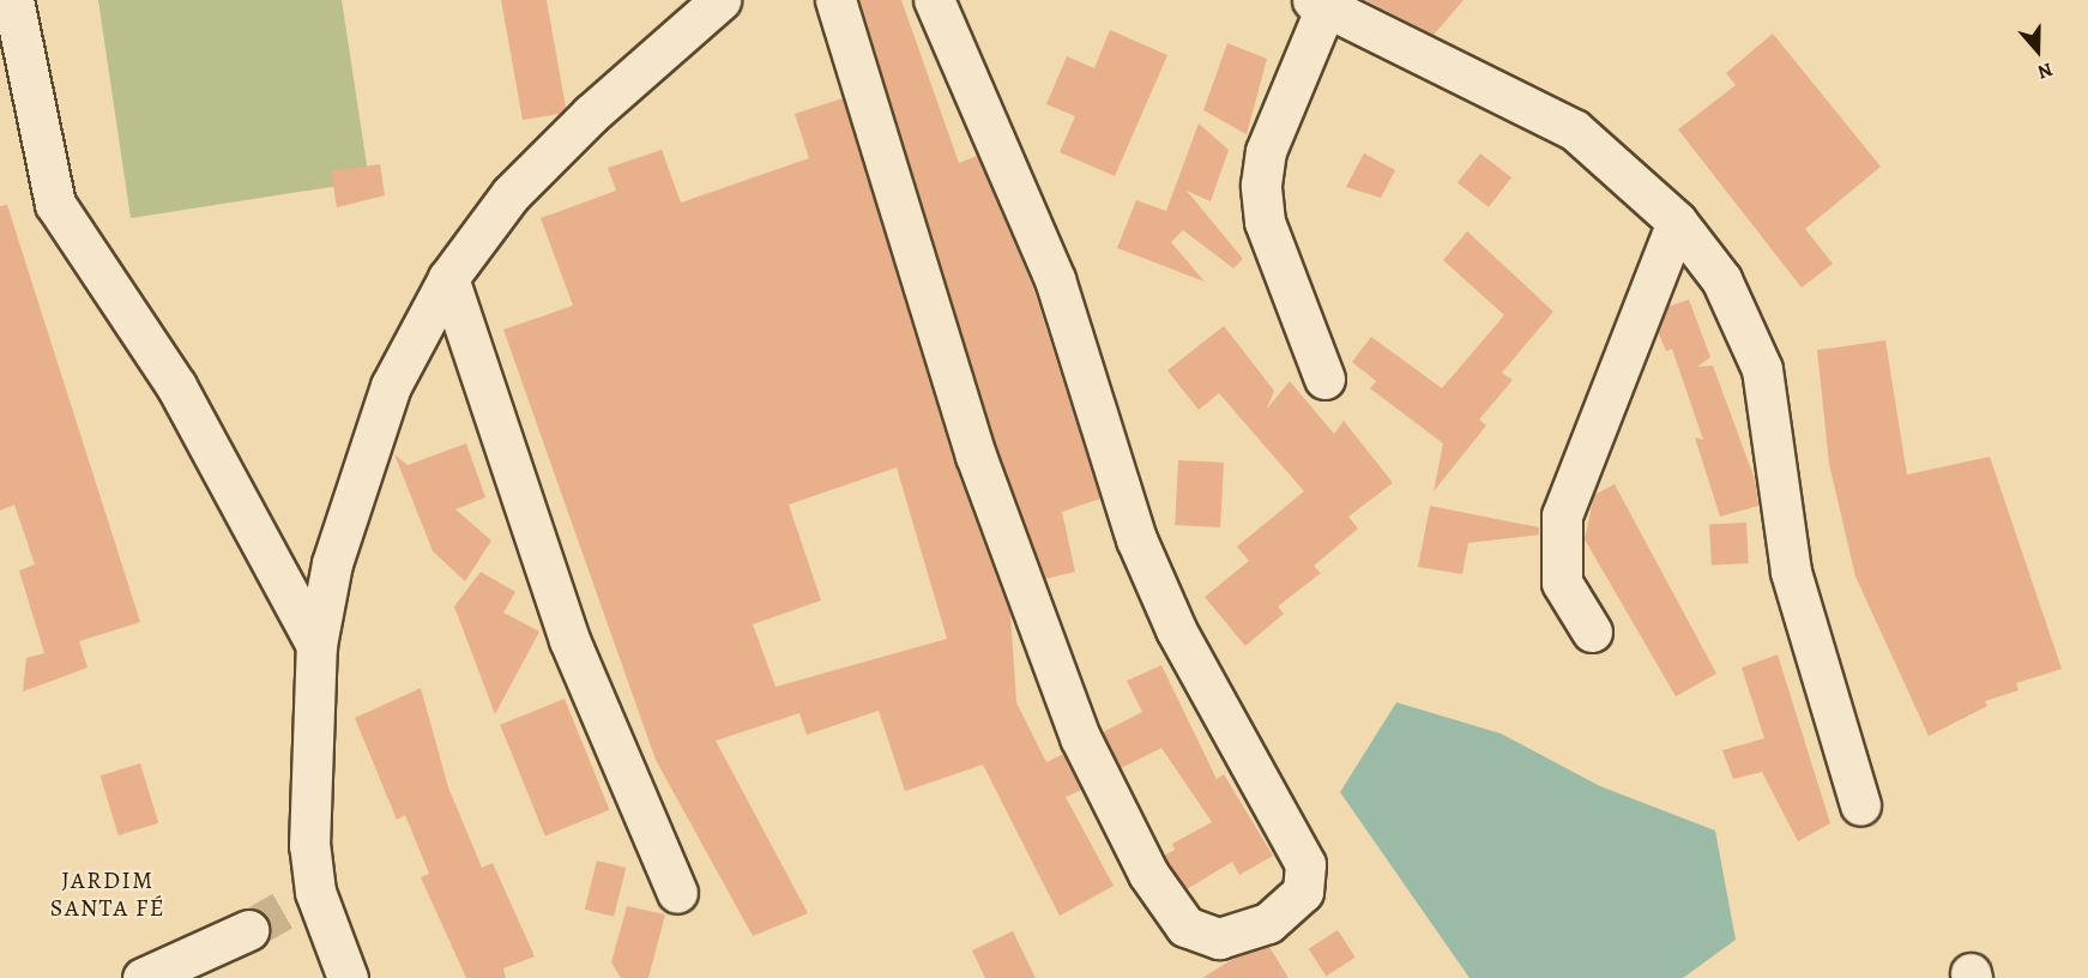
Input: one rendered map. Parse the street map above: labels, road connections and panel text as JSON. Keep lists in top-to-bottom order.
{
  "districts": ["JARDIM SANTA FÉ"],
  "north": "bottom"
}
